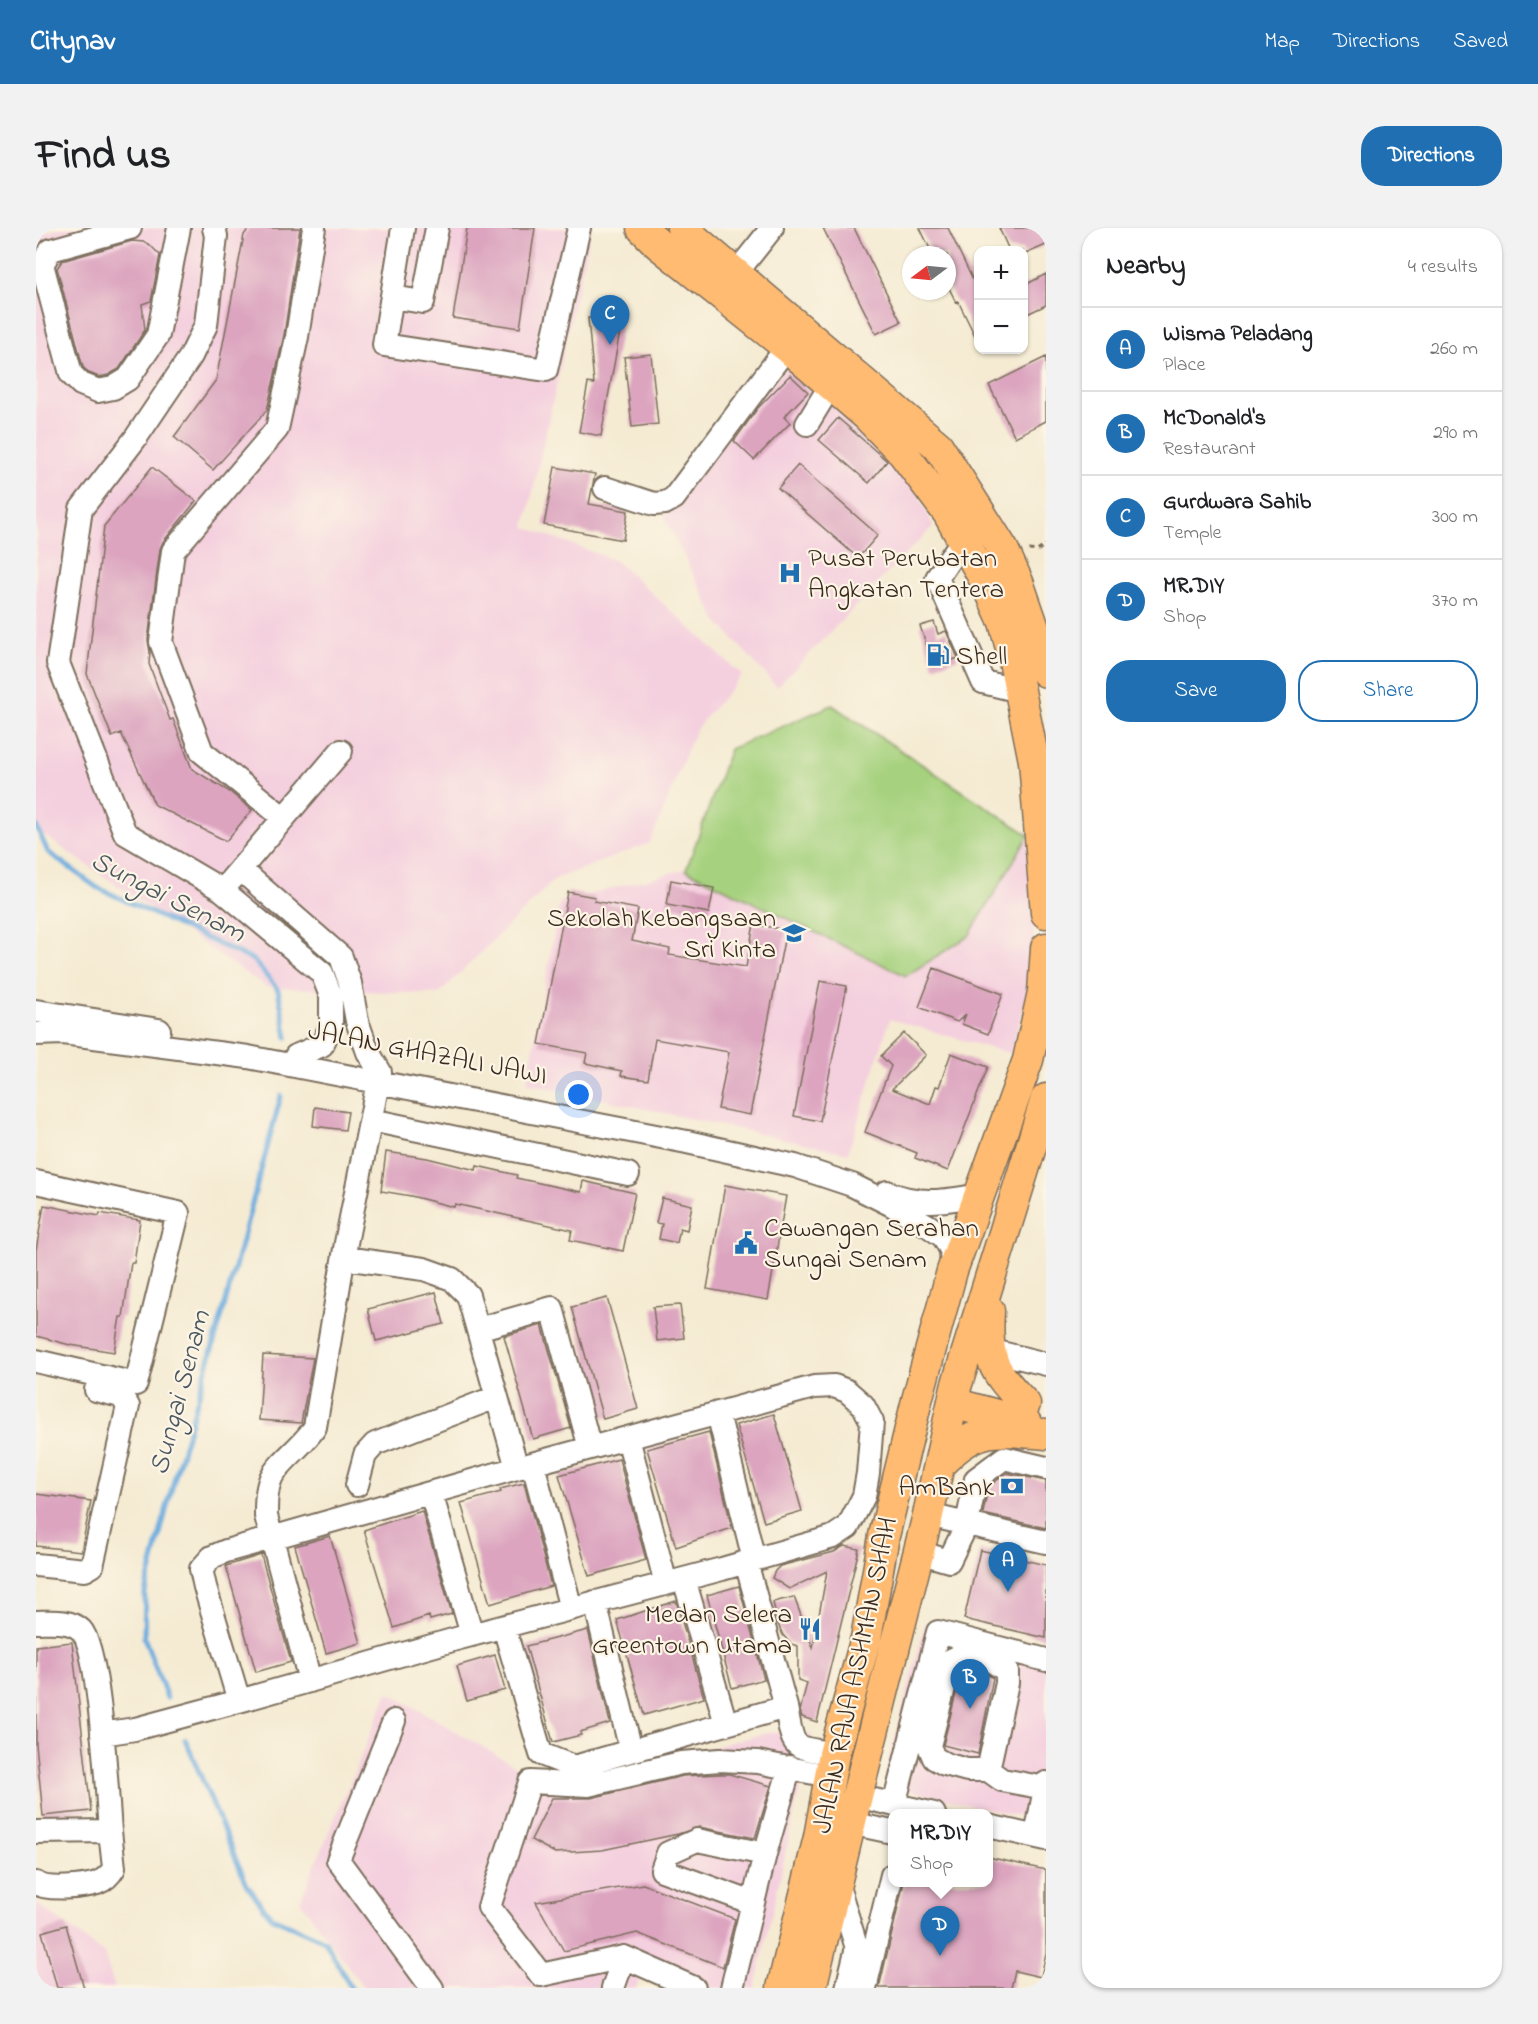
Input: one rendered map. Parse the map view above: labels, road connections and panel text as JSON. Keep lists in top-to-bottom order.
{
  "streets": {
    "main road": ["JALAN RAJA ASHMAN SHAH"],
    "street": ["JALAN GHAZALI JAWI"]
  },
  "crossings": [
    ["JALAN GHAZALI JAWI", "JALAN RAJA ASHMAN SHAH"]
  ],
  "water": ["Sungai Senam"],
  "places": {
    "hospital": ["Pusat Perubatan Angkatan Tentera"],
    "fuel station": ["Shell"],
    "school or university": ["Sekolah Kebangsaan Sri Kinta"],
    "public building": ["Cawangan Serahan Sungai Senam"],
    "bank": ["AmBank"],
    "restaurant": ["Medan Selera Greentown Utama"]
  },
  "north": "left",
  "page": {
    "header": "Citynav",
    "nav": ["Map", "Directions", "Saved"],
    "title": "Find us",
    "buttons": [
      "Directions",
      ["Save", "Share"]
    ],
    "heading": ["Nearby", "4 results"],
    "map_buttons": ["+", "−"],
    "pins": [
      "C",
      "A",
      "B",
      "D"
    ],
    "list": [
      {
        "mark": "A",
        "name": "Wisma Peladang",
        "note": "Place",
        "value": "260 m"
      },
      {
        "mark": "B",
        "name": "McDonald's",
        "note": "Restaurant",
        "value": "290 m"
      },
      {
        "mark": "C",
        "name": "Gurdwara Sahib",
        "note": "Temple",
        "value": "300 m"
      },
      {
        "mark": "D",
        "name": "MR.DIY",
        "note": "Shop",
        "value": "370 m"
      }
    ],
    "popup": ["MR.DIY", "Shop"]
  }
}
